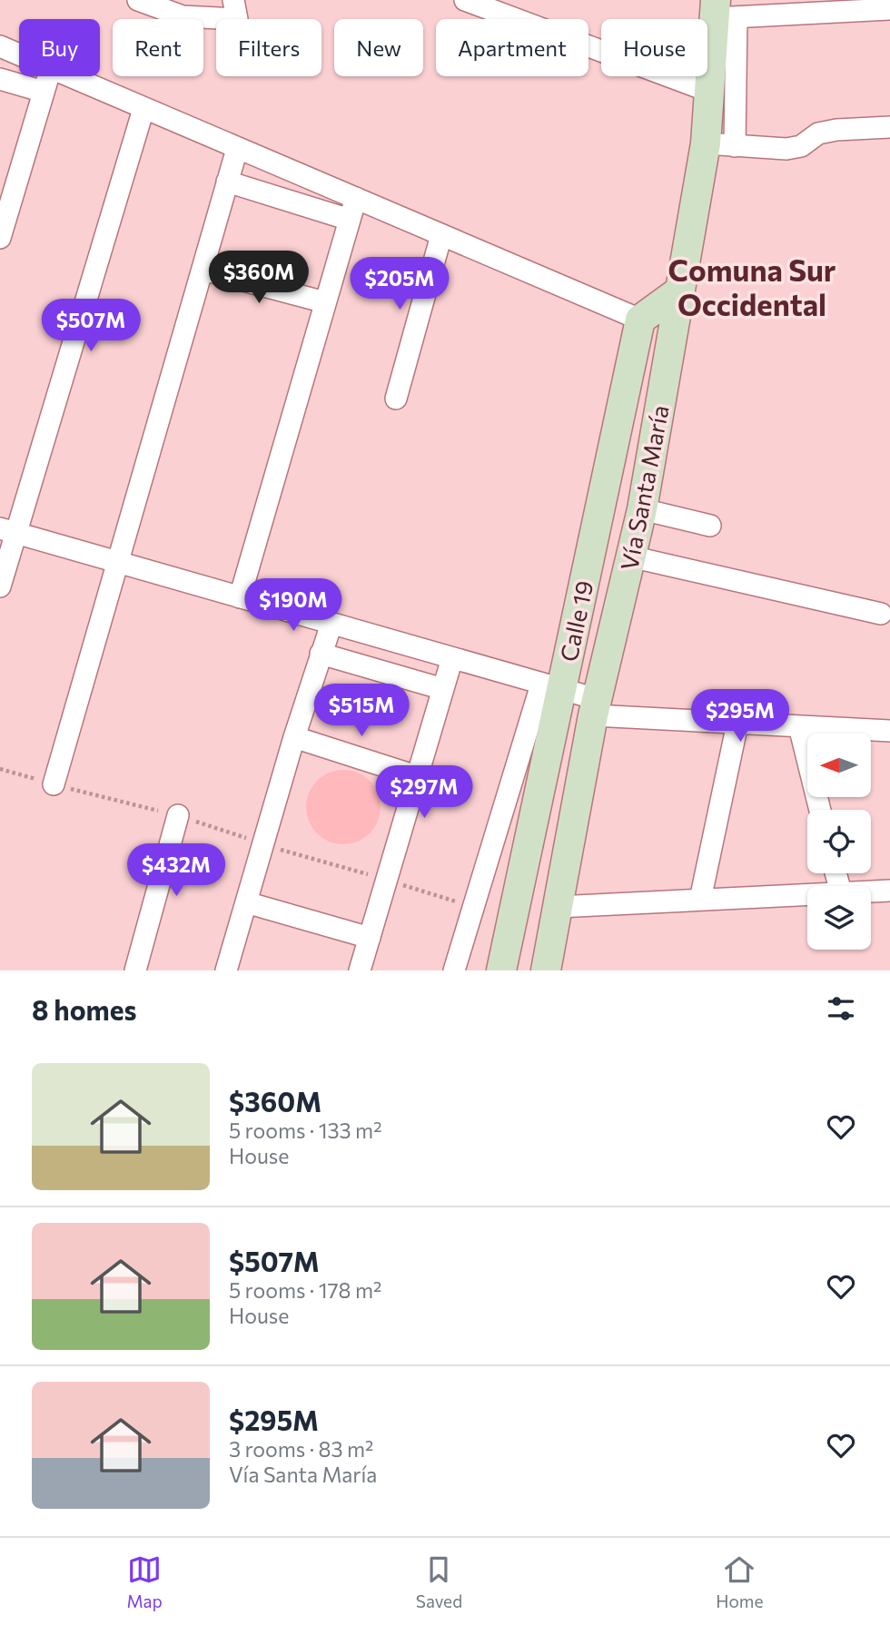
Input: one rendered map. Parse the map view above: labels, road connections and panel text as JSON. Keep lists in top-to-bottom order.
{
  "streets": {
    "main road": ["Vía Santa María", "Calle 19"]
  },
  "districts": ["Comuna Sur Occidental"],
  "north": "left",
  "page": {
    "chip": [
      "Buy",
      "Rent",
      "Filters",
      "New",
      "Apartment",
      "House"
    ],
    "price": [
      "$360M",
      "$205M",
      "$507M",
      "$190M",
      "$515M",
      "$295M",
      "$297M",
      "$432M"
    ],
    "heading": "8 homes",
    "list": [
      {
        "name": "$360M",
        "note": "5 rooms · 133 m² · House"
      },
      {
        "name": "$507M",
        "note": "5 rooms · 178 m² · House"
      },
      {
        "name": "$295M",
        "note": "3 rooms · 83 m² · Vía Santa María"
      }
    ],
    "tabs": ["Map", "Saved", "Home"]
  }
}
